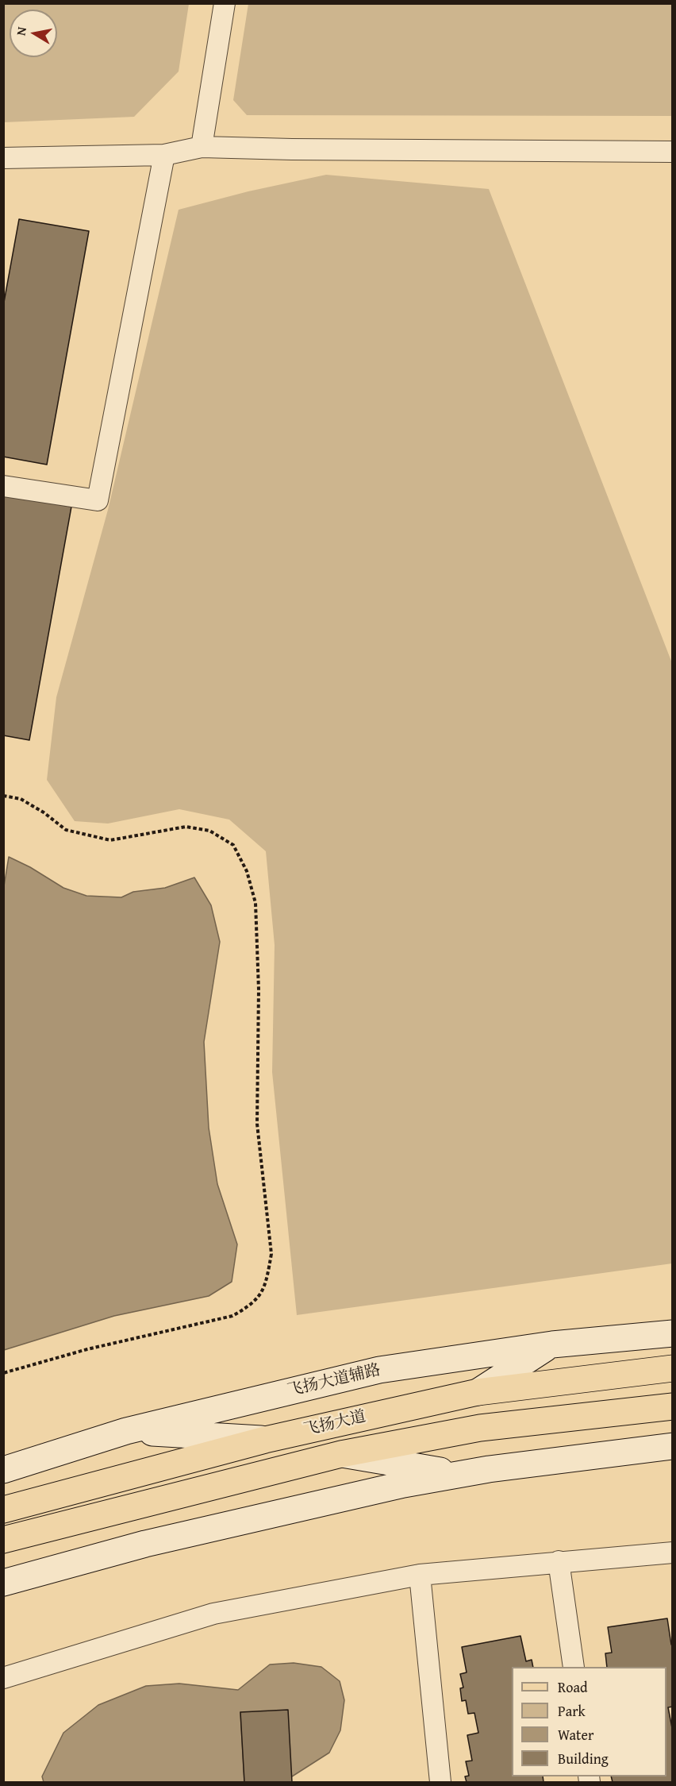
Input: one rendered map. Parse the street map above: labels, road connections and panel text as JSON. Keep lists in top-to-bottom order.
{
  "streets": {
    "main road": ["飞扬大道"],
    "street": ["飞扬大道辅路"]
  },
  "legend": [
    "Road",
    "Park",
    "Water",
    "Building"
  ],
  "north": "left"
}
